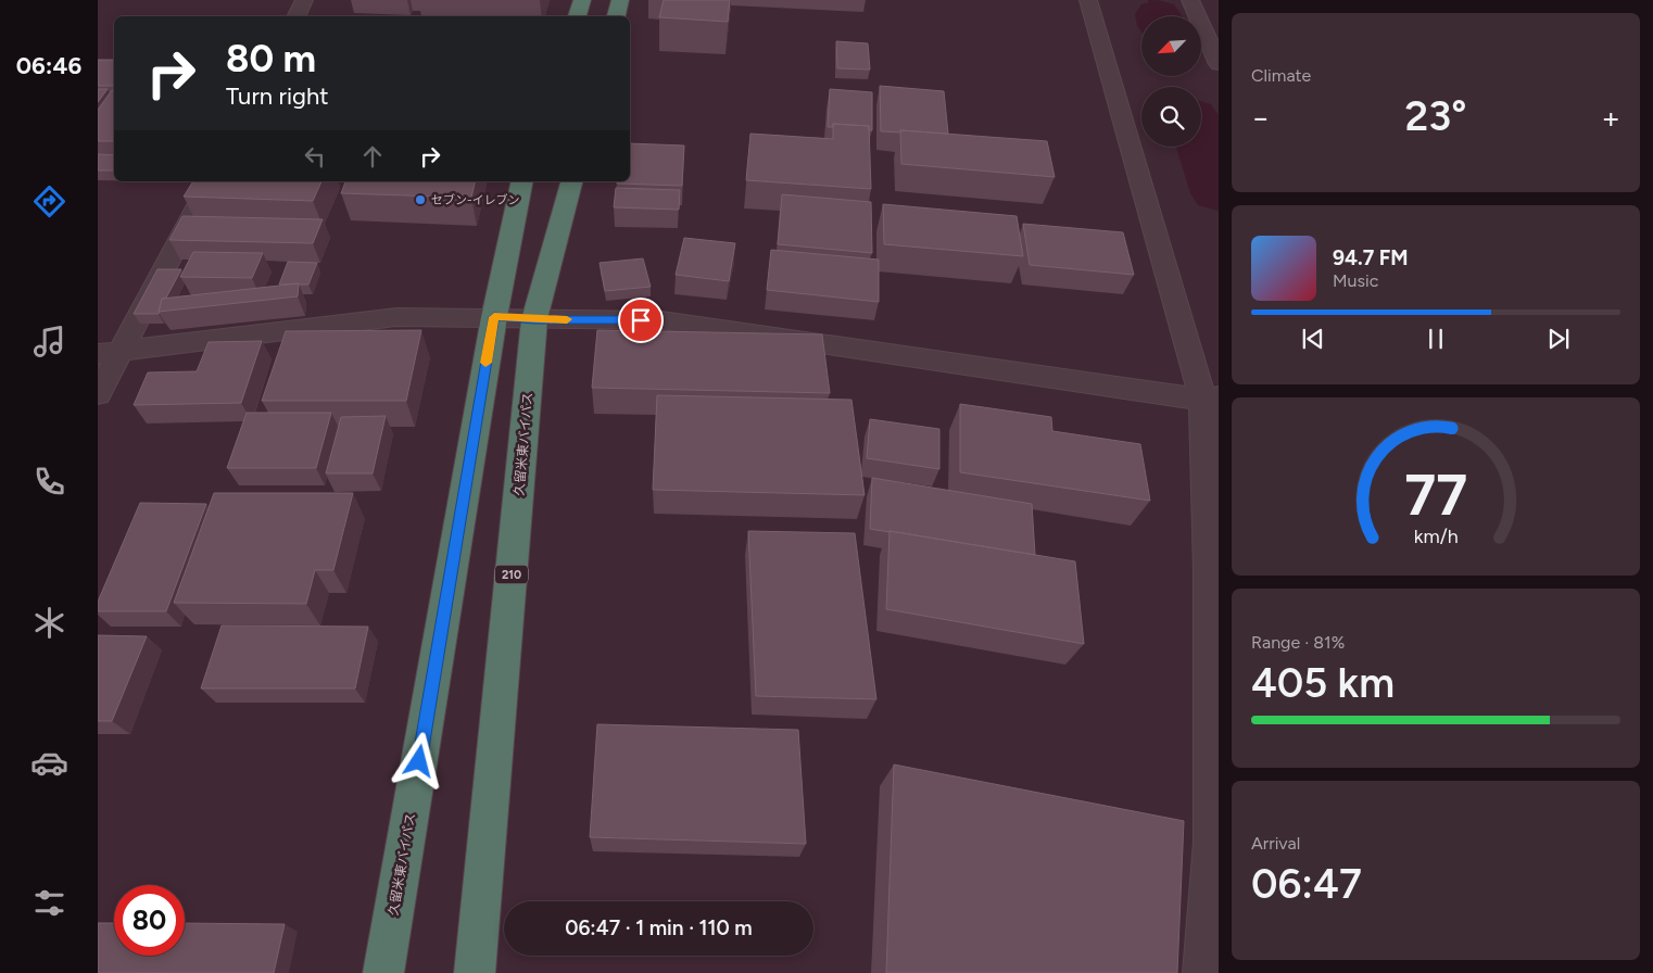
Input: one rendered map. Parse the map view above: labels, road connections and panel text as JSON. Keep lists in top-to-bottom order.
{
  "streets": {
    "highway": ["久留米東バイパス", "210"]
  },
  "places": ["セブン-イレブン"],
  "north": "bottom left",
  "page": {
    "tabs": "06:46",
    "tile": [
      "Climate",
      ["Range · 81%", "405 km"],
      ["Arrival", "06:47"]
    ],
    "turn": ["80 m", "Turn right"],
    "heat": ["−", "23°", "+"],
    "song": ["94.7 FM", "Music"],
    "limit": "80",
    "trip": "06:47 · 1 min · 110 m",
    "gauge": ["77", "km/h"]
  }
}
